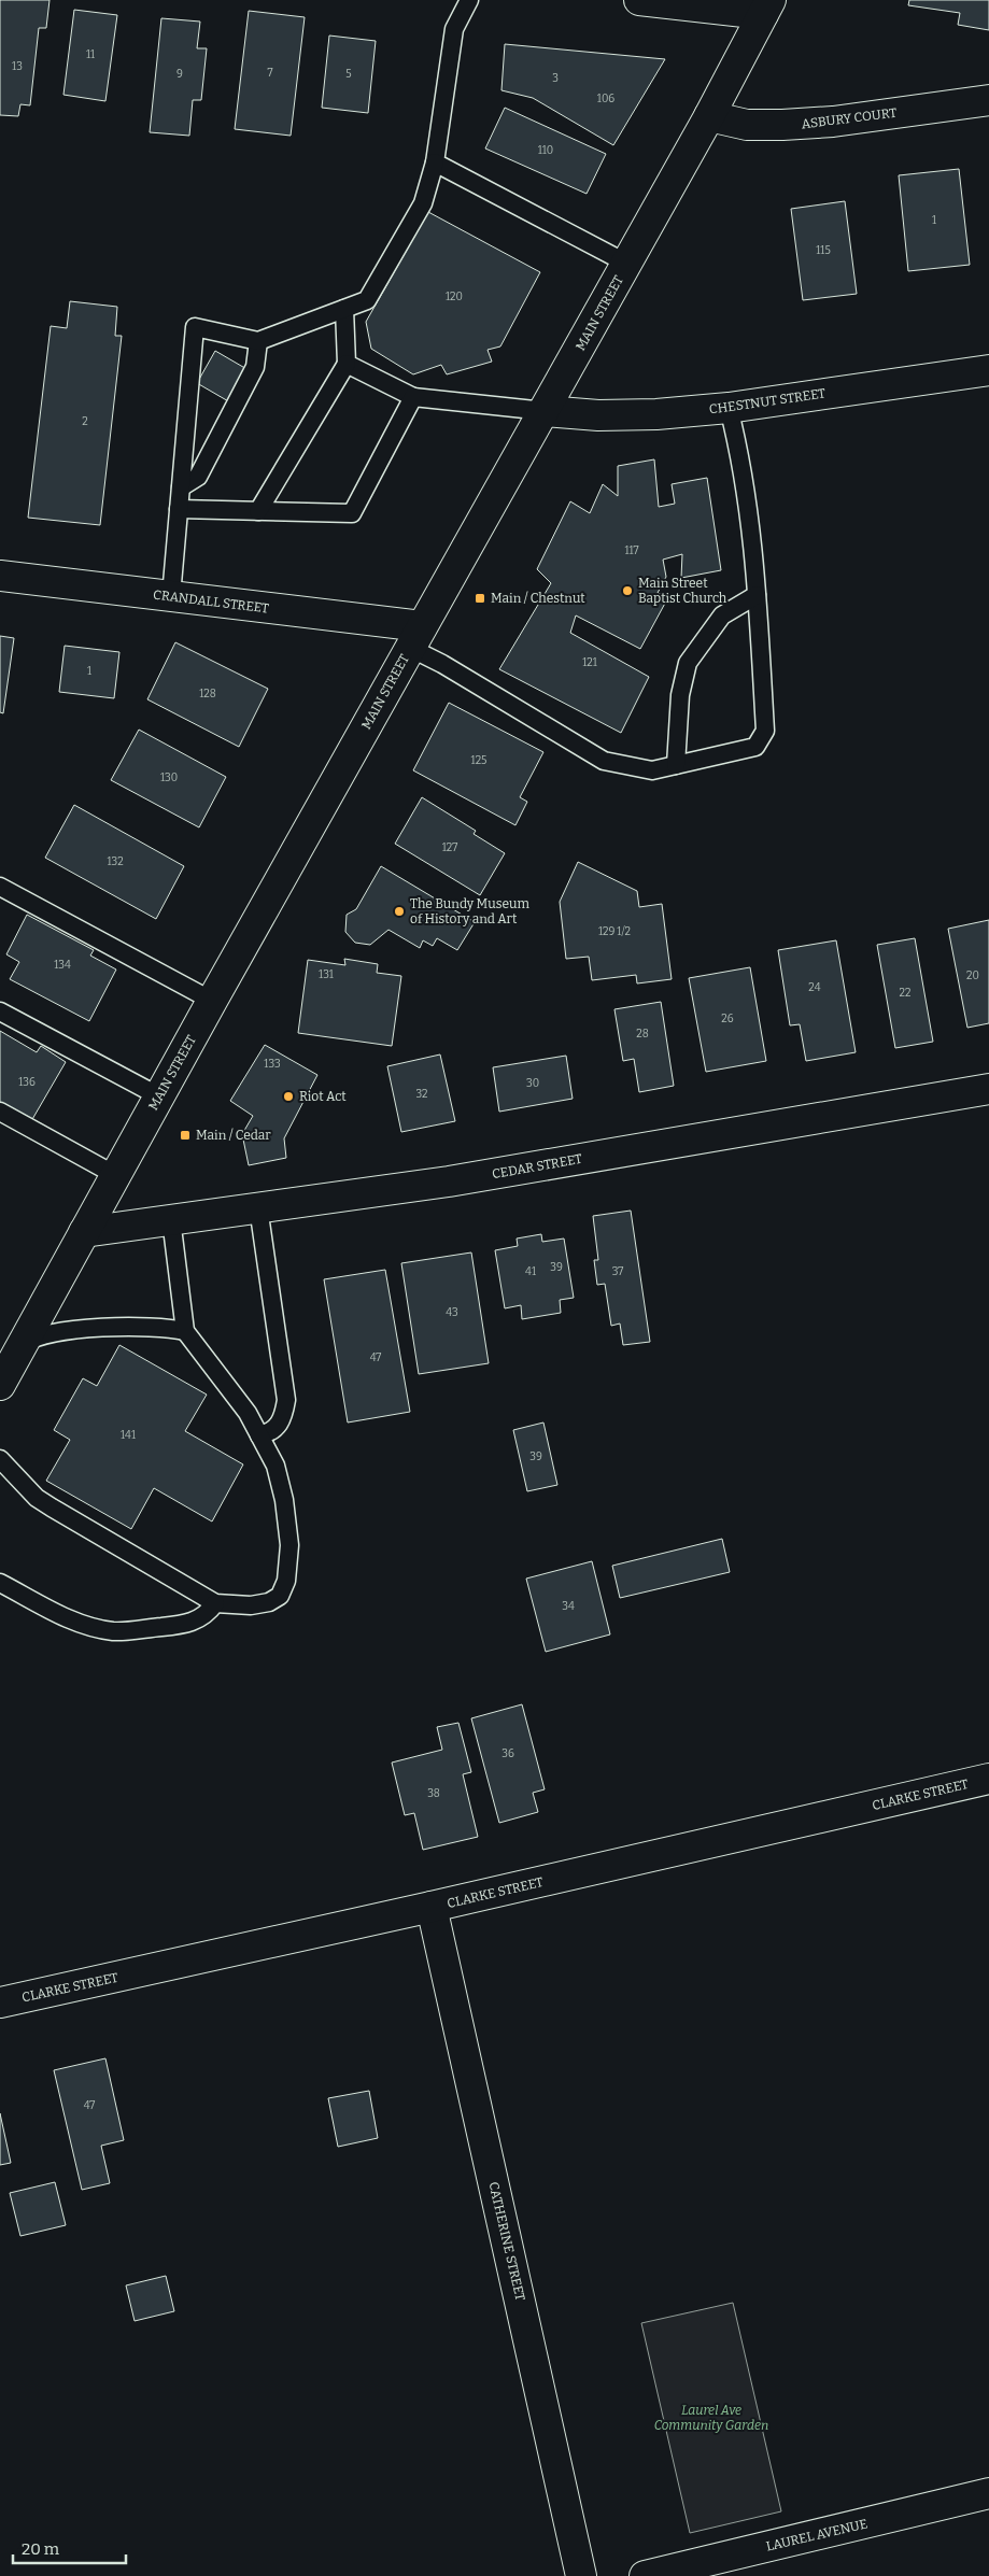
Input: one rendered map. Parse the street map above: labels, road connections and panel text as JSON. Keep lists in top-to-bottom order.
{
  "streets": {
    "street": [
      "ASBURY COURT",
      "MAIN STREET",
      "CHESTNUT STREET",
      "CRANDALL STREET",
      "CEDAR STREET",
      "CLARKE STREET",
      "CATHERINE STREET",
      "LAUREL AVENUE"
    ]
  },
  "crossings": [
    ["ASBURY COURT", "MAIN STREET"],
    ["MAIN STREET", "CHESTNUT STREET"],
    ["MAIN STREET", "CRANDALL STREET"],
    ["MAIN STREET", "CEDAR STREET"],
    ["CLARKE STREET", "CATHERINE STREET"]
  ],
  "parks": ["Laurel Ave Community Garden"],
  "places": {
    "other": ["Main Street Baptist Church", "The Bundy Museum of History and Art", "Riot Act"],
    "transit": ["Main / Chestnut", "Main / Cedar"]
  },
  "house_numbers": [
    "11",
    "13",
    "7",
    "9",
    "5",
    "3",
    "106",
    "110",
    "1",
    "115",
    "120",
    "2",
    "117",
    "121",
    "1",
    "128",
    "125",
    "130",
    "127",
    "132",
    "129 1/2",
    "134",
    "131",
    "20",
    "24",
    "22",
    "26",
    "28",
    "133",
    "136",
    "30",
    "32",
    "39",
    "41",
    "37",
    "43",
    "47",
    "141",
    "39",
    "34",
    "36",
    "38",
    "47"
  ],
  "scale_bar": "20 m"
}
